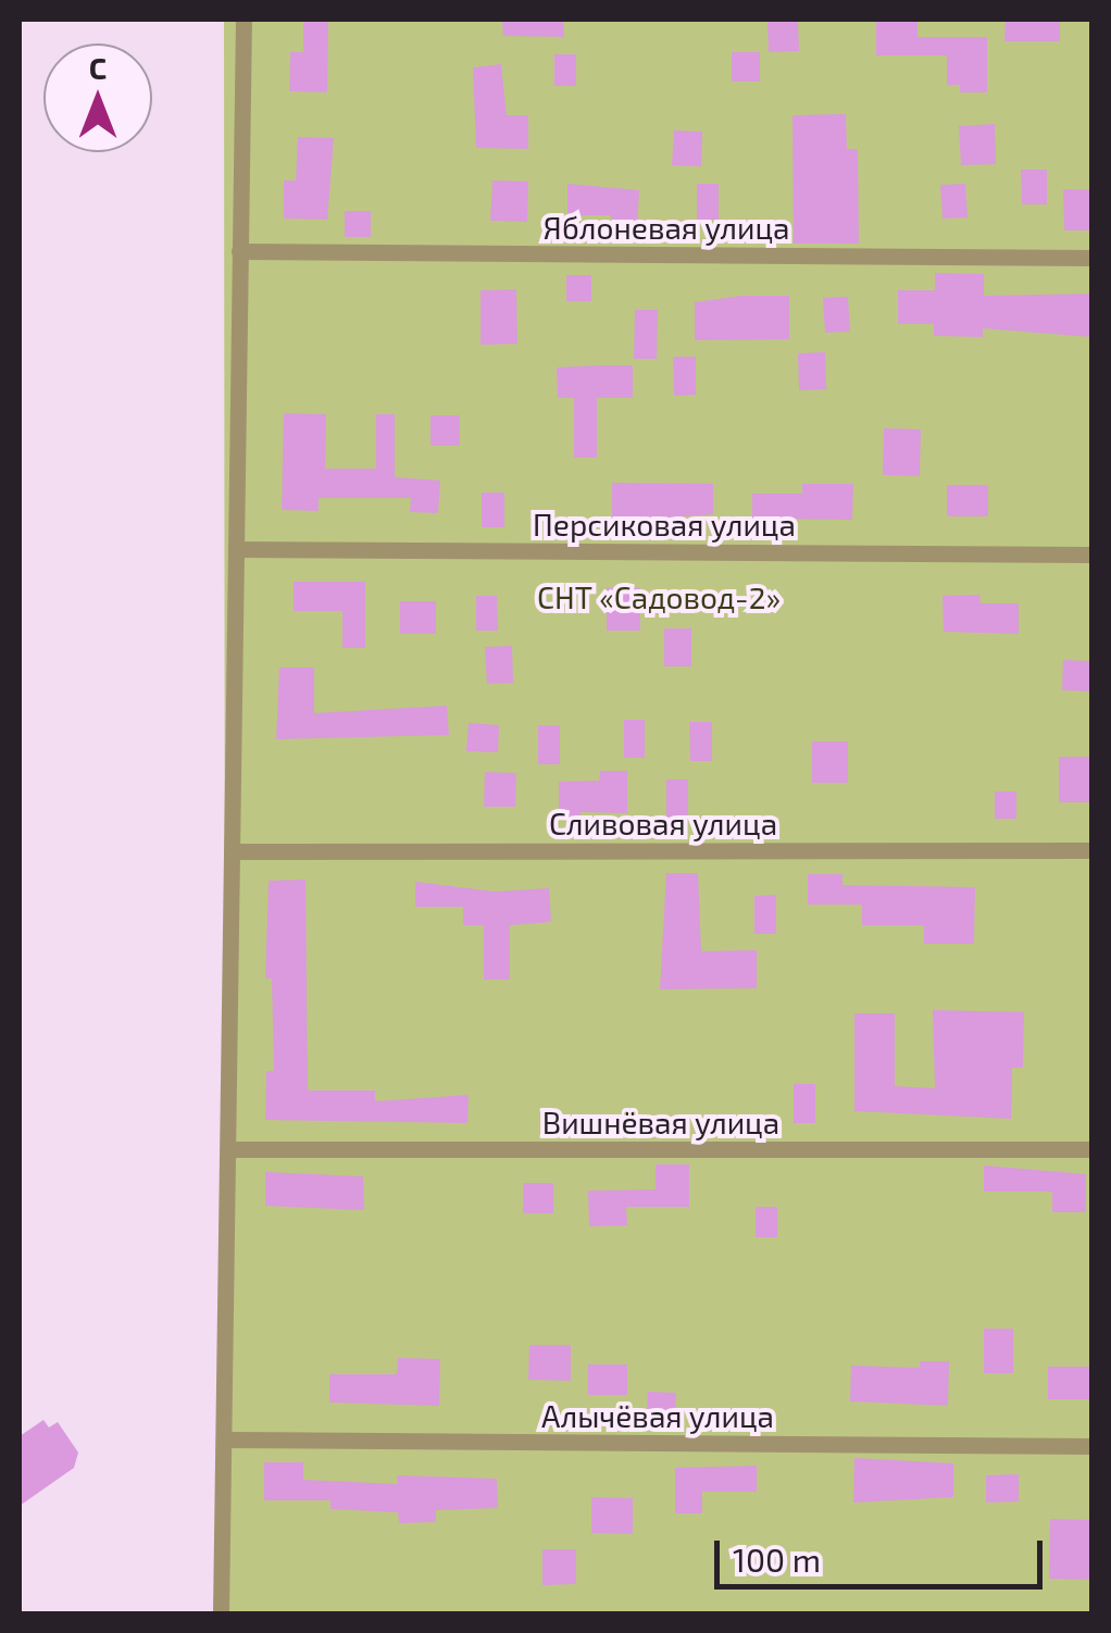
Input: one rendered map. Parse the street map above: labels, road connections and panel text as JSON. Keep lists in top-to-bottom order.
{
  "streets": {
    "street": [
      "Яблоневая улица",
      "Персиковая улица",
      "Сливовая улица",
      "Вишнёвая улица",
      "Алычёвая улица"
    ]
  },
  "parks": ["СНТ «Садовод-2»"],
  "scale_bar": "100 m",
  "north": "top"
}
